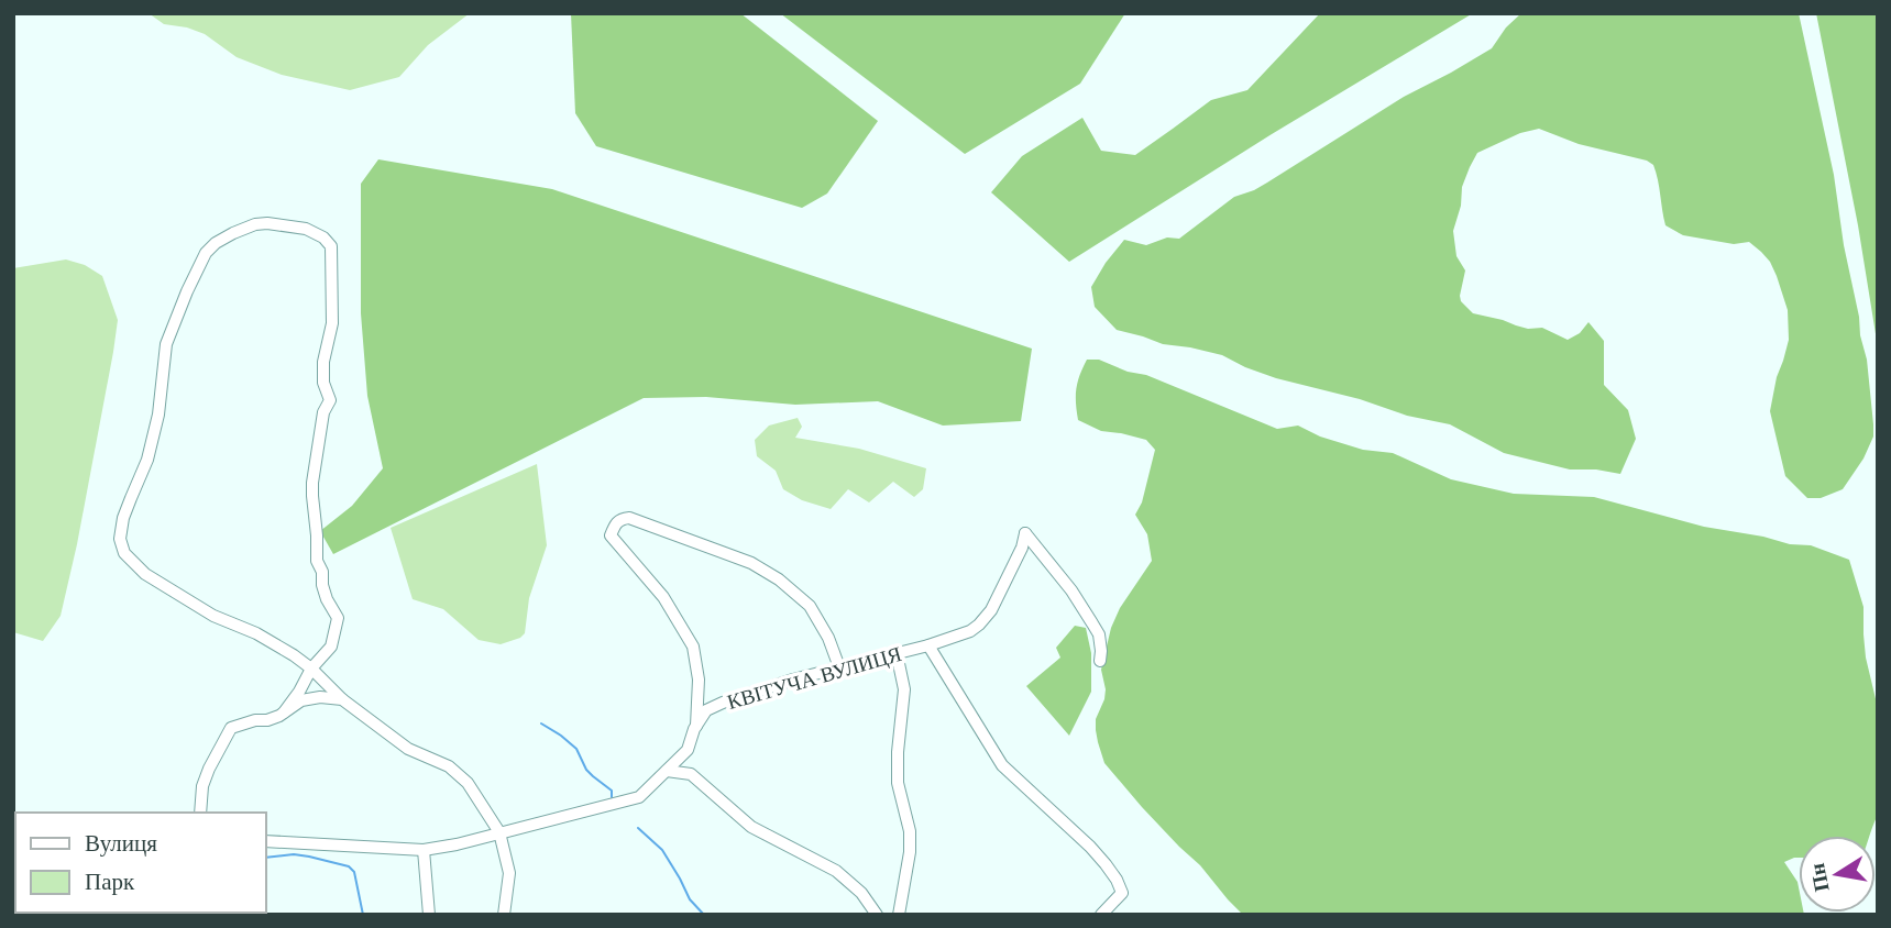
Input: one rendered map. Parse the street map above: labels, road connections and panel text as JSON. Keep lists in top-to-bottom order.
{
  "streets": {
    "street": ["КВІТУЧА ВУЛИЦЯ"]
  },
  "legend": ["Вулиця", "Парк"],
  "north": "left"
}
